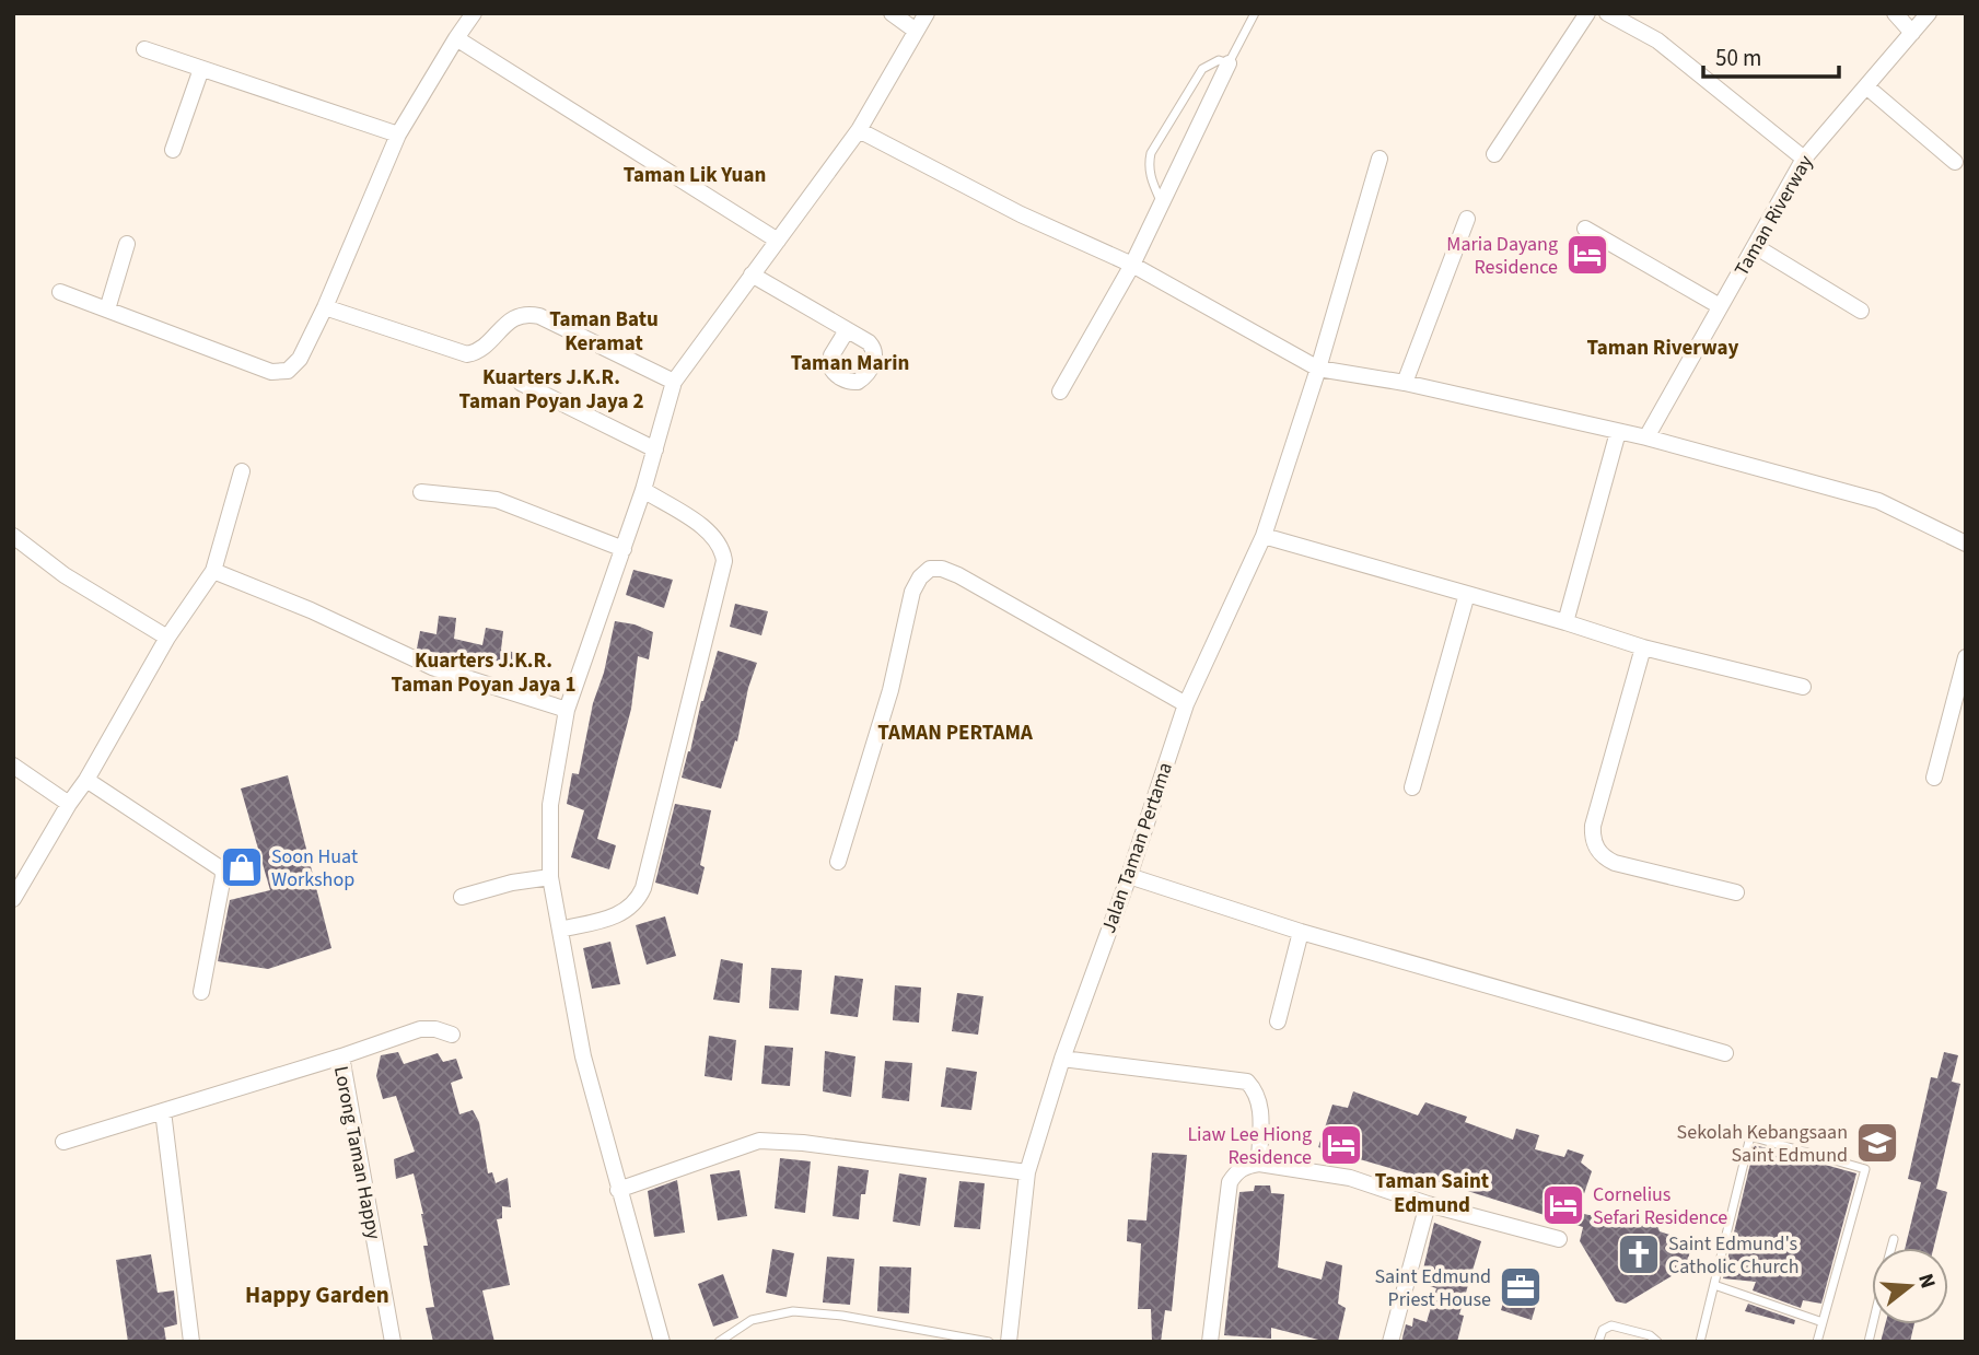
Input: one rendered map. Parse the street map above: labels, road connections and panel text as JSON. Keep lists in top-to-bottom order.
{
  "streets": {
    "street": ["Taman Riverway", "Jalan Taman Pertama", "Lorong Taman Happy"]
  },
  "districts": [
    "Taman Lik Yuan",
    "Taman Batu Keramat",
    "Taman Riverway",
    "Taman Marin",
    "Kuarters J.K.R. Taman Poyan Jaya 2",
    "Kuarters J.K.R. Taman Poyan Jaya 1",
    "TAMAN PERTAMA",
    "Taman Saint Edmund",
    "Happy Garden"
  ],
  "places": {
    "hotel": ["Maria Dayang Residence", "Liaw Lee Hiong Residence", "Cornelius Sefari Residence"],
    "shop": ["Soon Huat Workshop"],
    "school or university": ["Sekolah Kebangsaan Saint Edmund"],
    "church": ["Saint Edmund's Catholic Church"],
    "office": ["Saint Edmund Priest House"]
  },
  "scale_bar": "50 m",
  "north": "right"
}
